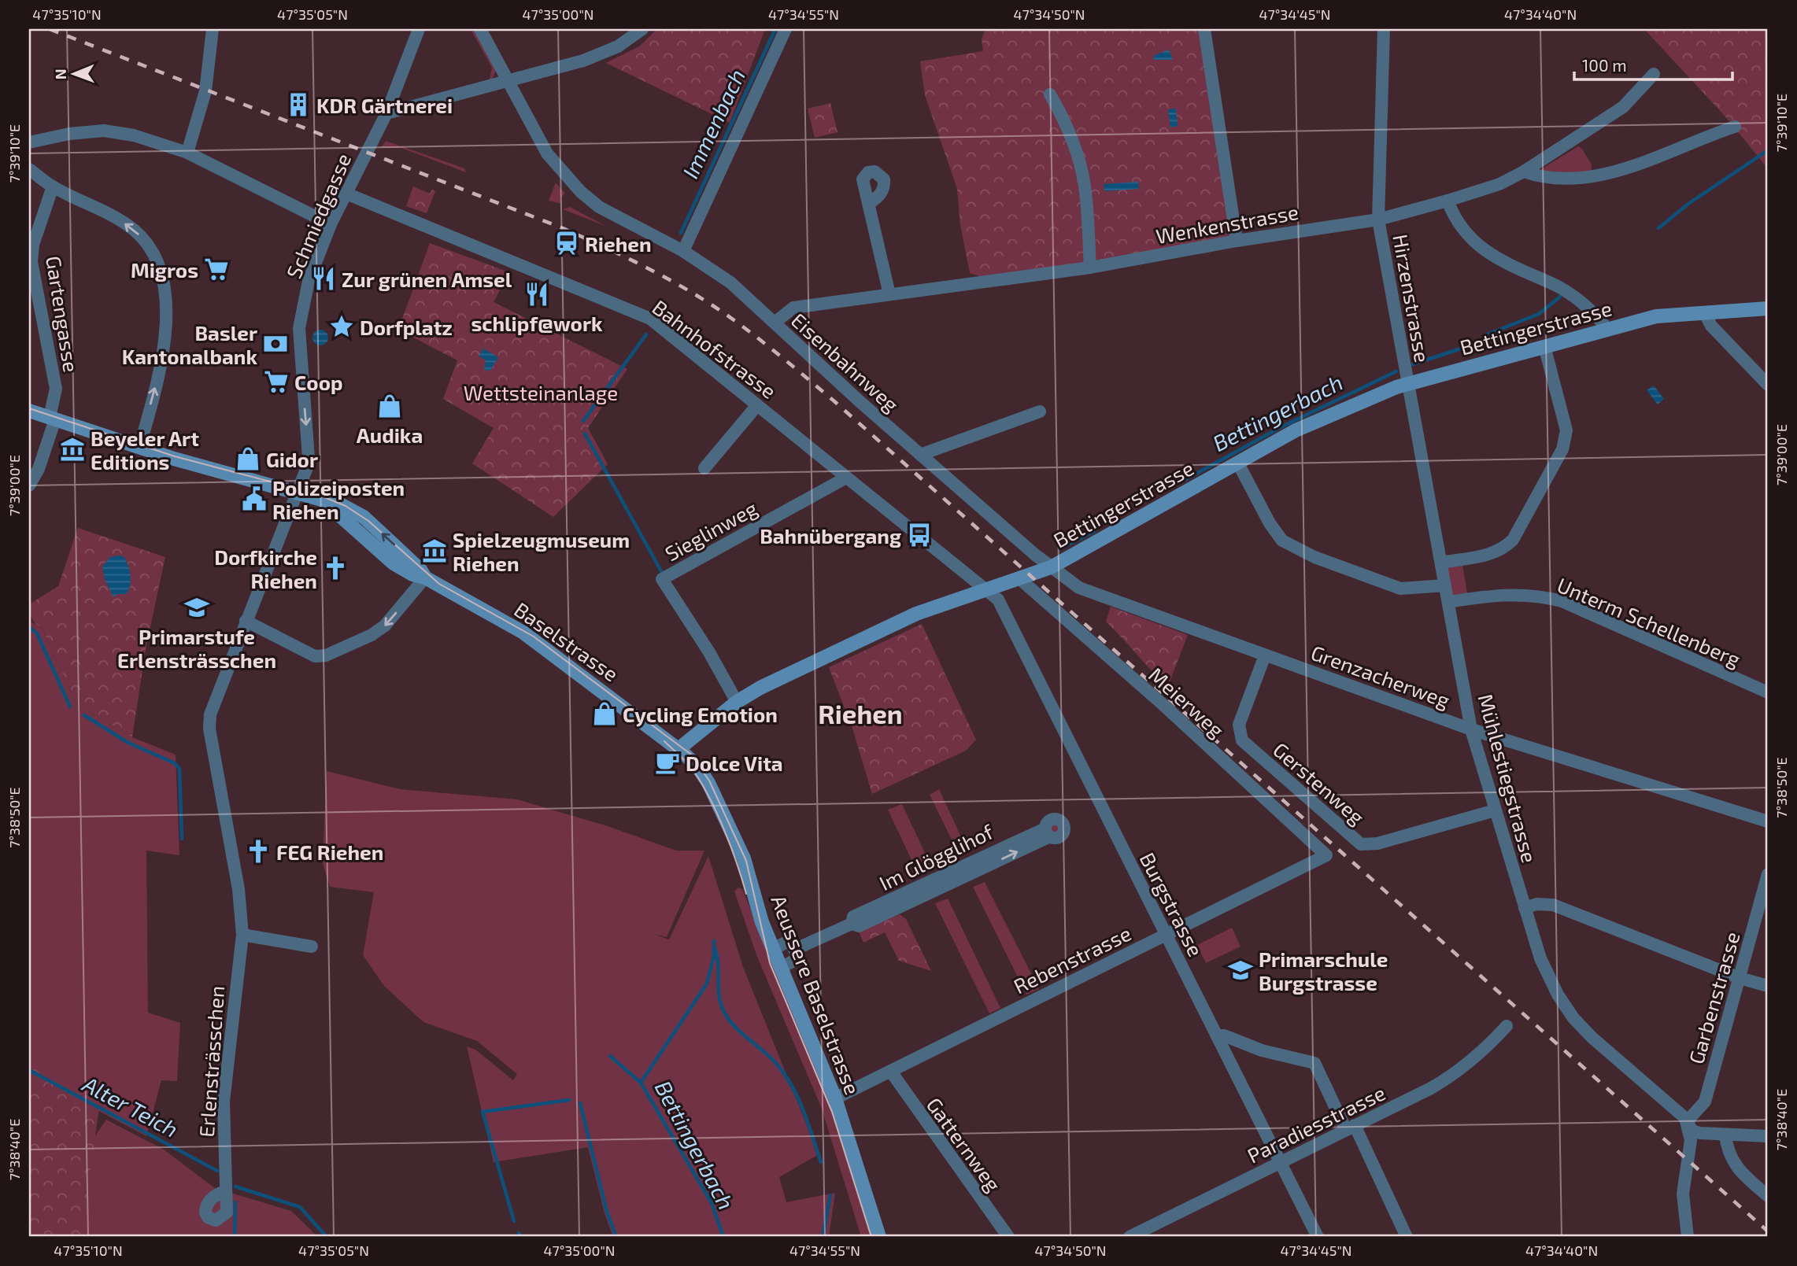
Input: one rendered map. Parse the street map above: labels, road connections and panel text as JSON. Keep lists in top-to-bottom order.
{
  "streets": {
    "main road": ["Bettingerstrasse", "Baselstrasse", "Aeussere Baselstrasse"],
    "street": [
      "Schmiedgasse",
      "Wenkenstrasse",
      "Hirzenstrasse",
      "Gartengasse",
      "Bahnhofstrasse",
      "Eisenbahnweg",
      "Sieglinweg",
      "Unterm Schellenberg",
      "Grenzacherweg",
      "Meierweg",
      "Mühlestiegstrasse",
      "Gerstenweg",
      "Im Glögglihof",
      "Burgstrasse",
      "Rebenstrasse",
      "Garbenstrasse",
      "Erlensträsschen",
      "Paradiesstrasse",
      "Gatternweg"
    ]
  },
  "crossings": [
    ["Schmiedgasse", "Bahnhofstrasse"],
    ["Schmiedgasse", "Baselstrasse"],
    ["Schmiedgasse", "Erlensträsschen"],
    ["Wenkenstrasse", "Hirzenstrasse"],
    ["Wenkenstrasse", "Eisenbahnweg"],
    ["Hirzenstrasse", "Bettingerstrasse"],
    ["Hirzenstrasse", "Mühlestiegstrasse"],
    ["Gartengasse", "Baselstrasse"],
    ["Bettingerstrasse", "Bahnhofstrasse"],
    ["Bettingerstrasse", "Eisenbahnweg"],
    ["Bettingerstrasse", "Sieglinweg"],
    ["Bettingerstrasse", "Baselstrasse"],
    ["Bettingerstrasse", "Grenzacherweg"],
    ["Bettingerstrasse", "Meierweg"],
    ["Bettingerstrasse", "Mühlestiegstrasse"],
    ["Bettingerstrasse", "Burgstrasse"],
    ["Bettingerstrasse", "Aeussere Baselstrasse"],
    ["Bahnhofstrasse", "Sieglinweg"],
    ["Bahnhofstrasse", "Burgstrasse"],
    ["Eisenbahnweg", "Grenzacherweg"],
    ["Unterm Schellenberg", "Mühlestiegstrasse"],
    ["Baselstrasse", "Aeussere Baselstrasse"],
    ["Baselstrasse", "Erlensträsschen"],
    ["Grenzacherweg", "Mühlestiegstrasse"],
    ["Grenzacherweg", "Gerstenweg"],
    ["Meierweg", "Rebenstrasse"],
    ["Mühlestiegstrasse", "Gerstenweg"],
    ["Mühlestiegstrasse", "Garbenstrasse"],
    ["Im Glögglihof", "Aeussere Baselstrasse"],
    ["Burgstrasse", "Rebenstrasse"],
    ["Burgstrasse", "Paradiesstrasse"],
    ["Rebenstrasse", "Aeussere Baselstrasse"],
    ["Rebenstrasse", "Gatternweg"]
  ],
  "one_way": ["Schmiedgasse"],
  "districts": ["Riehen"],
  "water": ["Immenbach", "Bettingerbach", "Alter Teich"],
  "parks": ["Wettsteinanlage"],
  "places": {
    "building": ["KDR Gärtnerei"],
    "station": ["Riehen"],
    "supermarket": ["Migros", "Coop"],
    "restaurant": ["Zur grünen Amsel", "schlipf@work"],
    "place": ["Dorfplatz"],
    "bank": ["Basler Kantonalbank"],
    "shop": ["Audika", "Gidor", "Cycling Emotion"],
    "museum": ["Beyeler Art Editions", "Spielzeugmuseum Riehen"],
    "public building": ["Polizeiposten Riehen"],
    "bus stop": ["Bahnübergang"],
    "church": ["Dorfkirche Riehen", "FEG Riehen"],
    "school or university": ["Primarstufe Erlensträsschen", "Primarschule Burgstrasse"],
    "cafe": ["Dolce Vita"]
  },
  "scale_bar": "100 m",
  "north": "left",
  "coordinates": [
    "47°35'10\"N",
    "47°35'05\"N",
    "47°35'00\"N",
    "47°34'55\"N",
    "47°34'50\"N",
    "47°34'45\"N",
    "47°34'40\"N",
    "7°39'10\"E",
    "7°39'00\"E",
    "7°38'50\"E",
    "7°38'40\"E"
  ]
}
